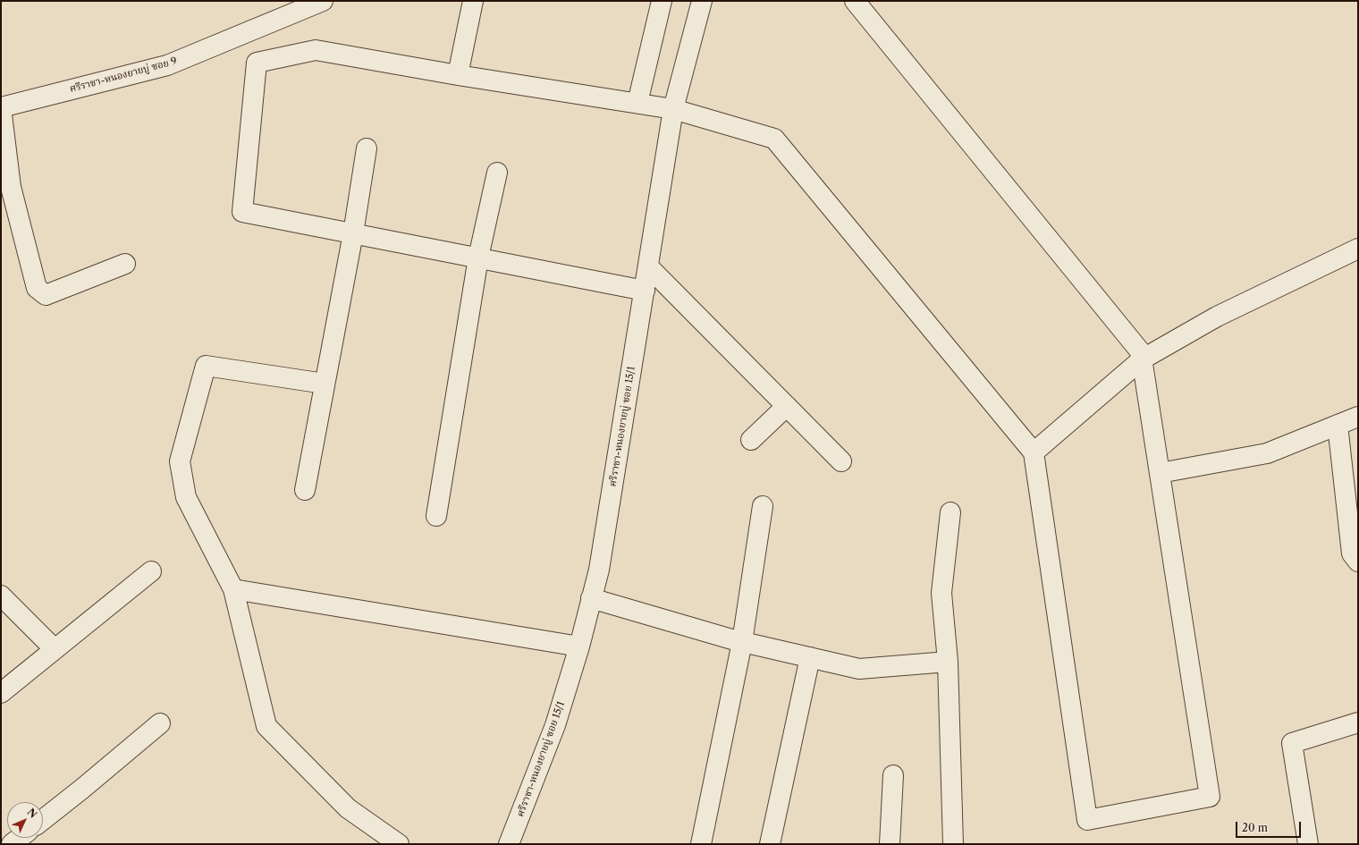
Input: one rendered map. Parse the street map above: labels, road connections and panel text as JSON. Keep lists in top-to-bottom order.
{
  "streets": {
    "street": ["ศรีราชา-หนองยายบู่ ซอย 9", "ศรีราชา-หนองยายบู่ ซอย 15/1"]
  },
  "scale_bar": "20 m",
  "north": "top right"
}
